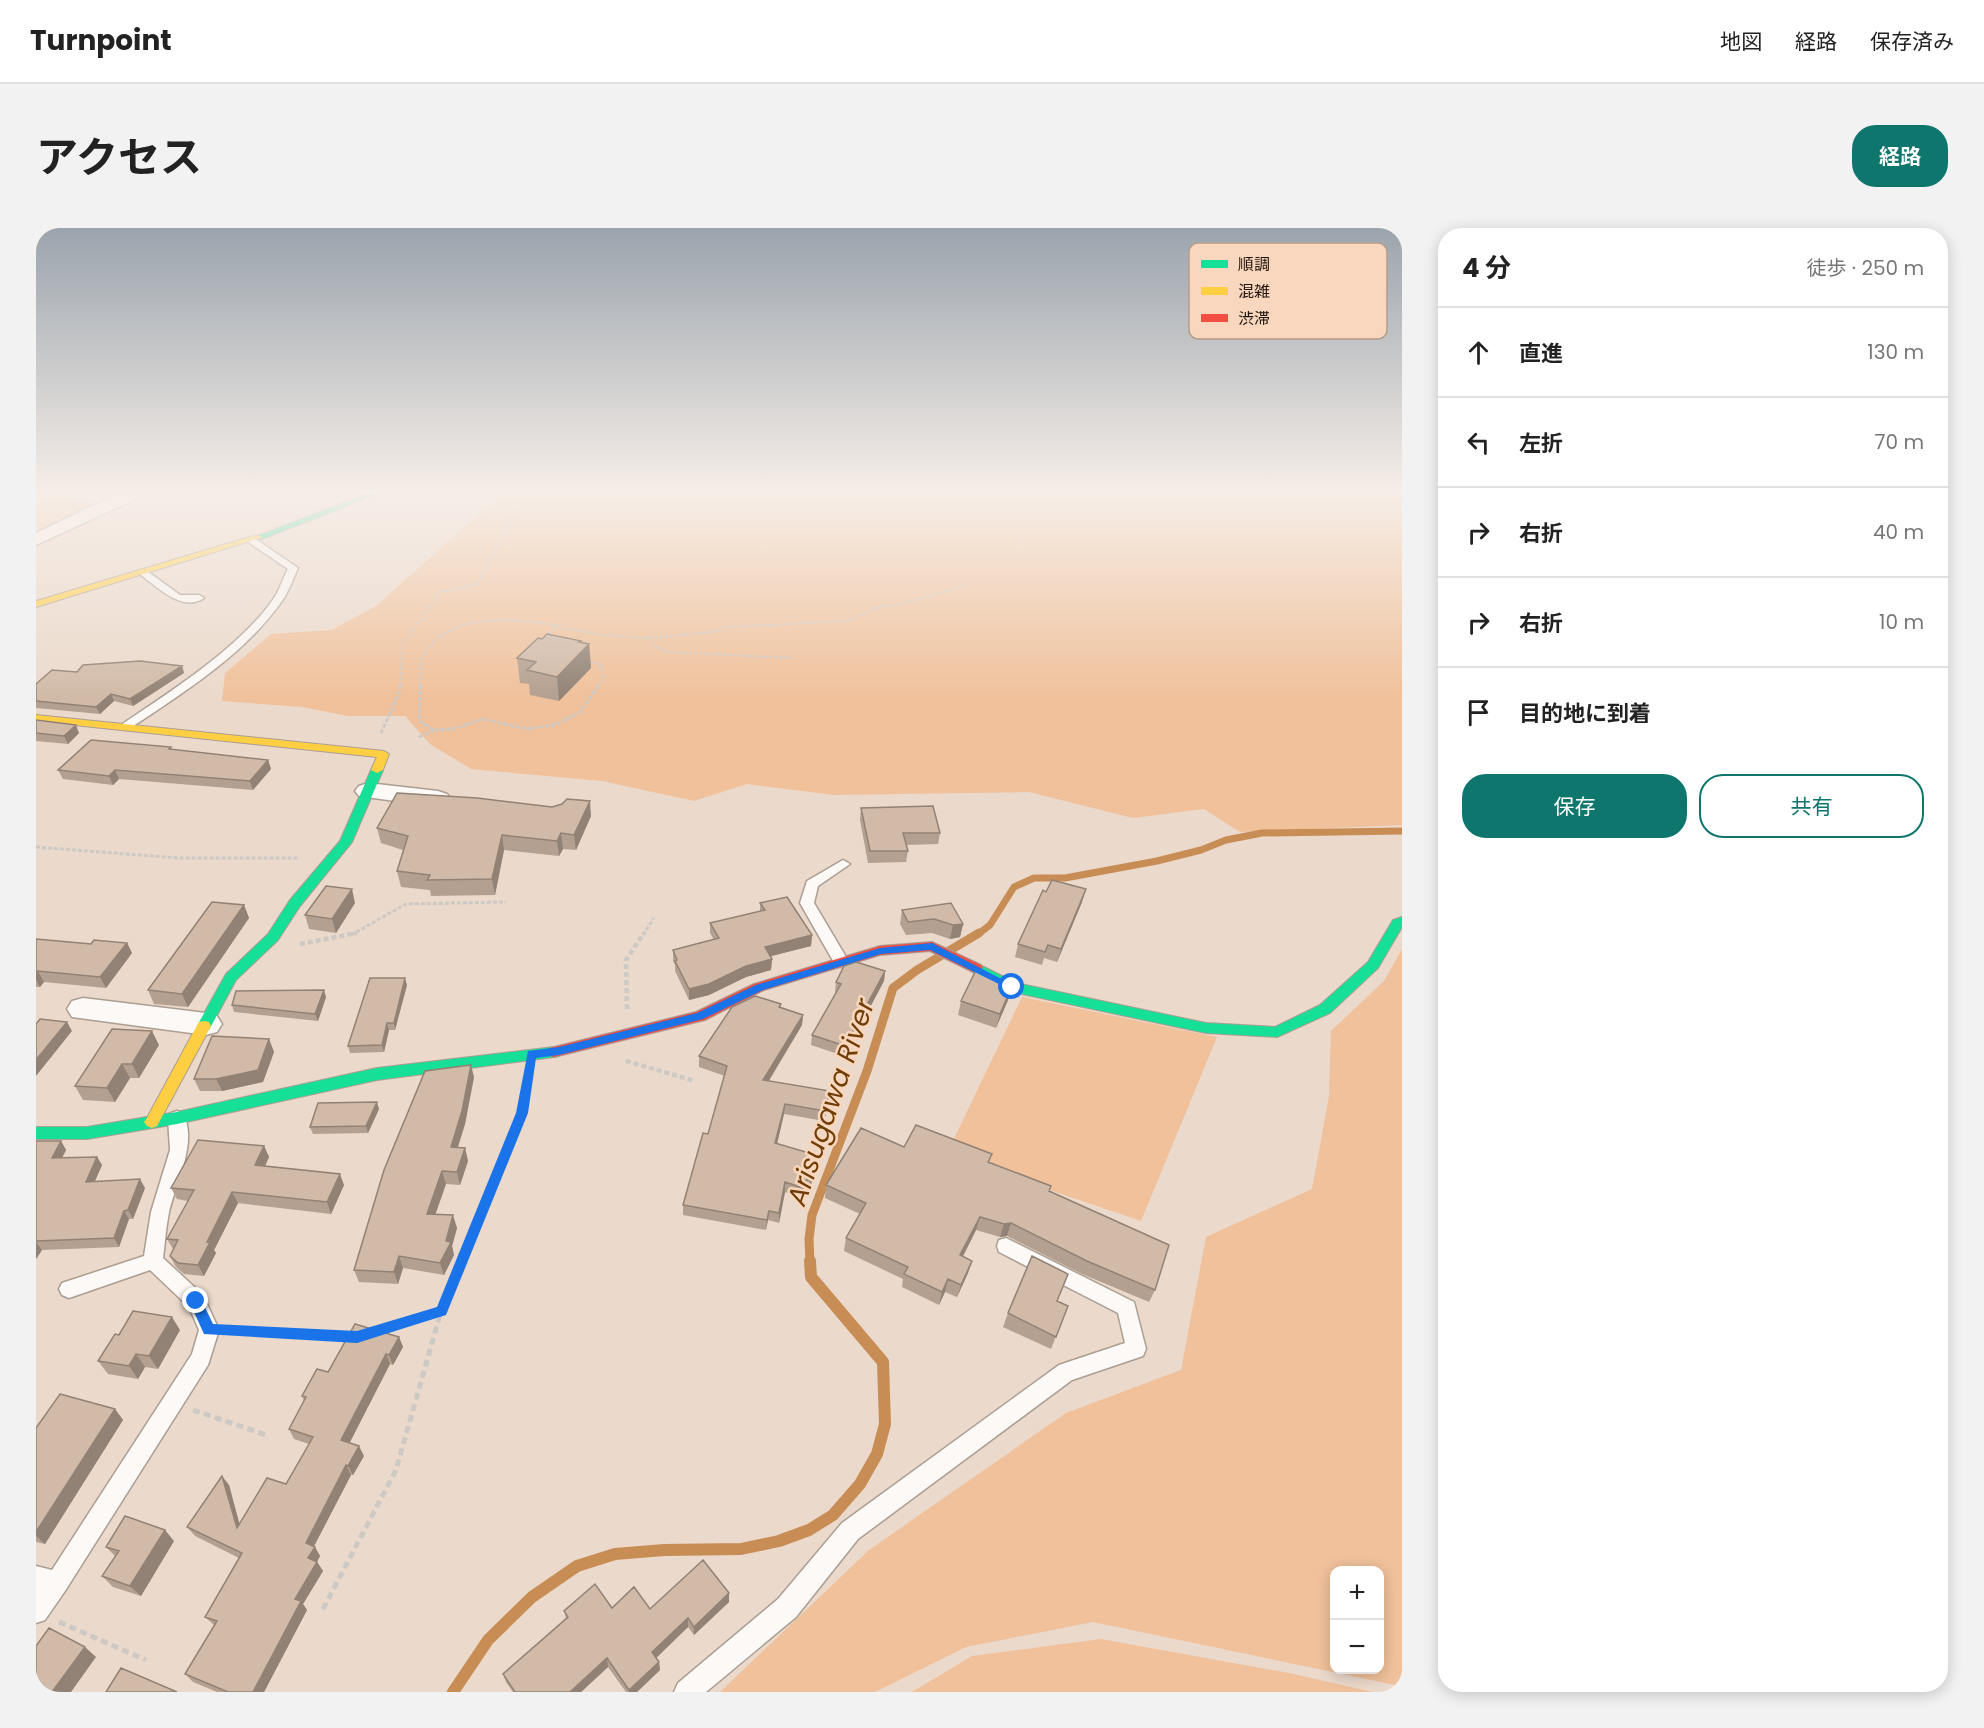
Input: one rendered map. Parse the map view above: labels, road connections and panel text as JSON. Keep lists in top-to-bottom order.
{
  "water": ["Arisugawa River"],
  "legend": ["順調", "混雑", "渋滞"],
  "page": {
    "header": "Turnpoint",
    "nav": ["地図", "経路", "保存済み"],
    "title": "アクセス",
    "buttons": [
      "経路",
      ["保存", "共有"]
    ],
    "heading": ["4 分", "徒歩 · 250 m"],
    "list": [
      ["直進", "130 m"],
      ["左折", "70 m"],
      ["右折", "40 m"],
      ["右折", "10 m"],
      "目的地に到着"
    ],
    "map_buttons": ["+", "−"]
  }
}
